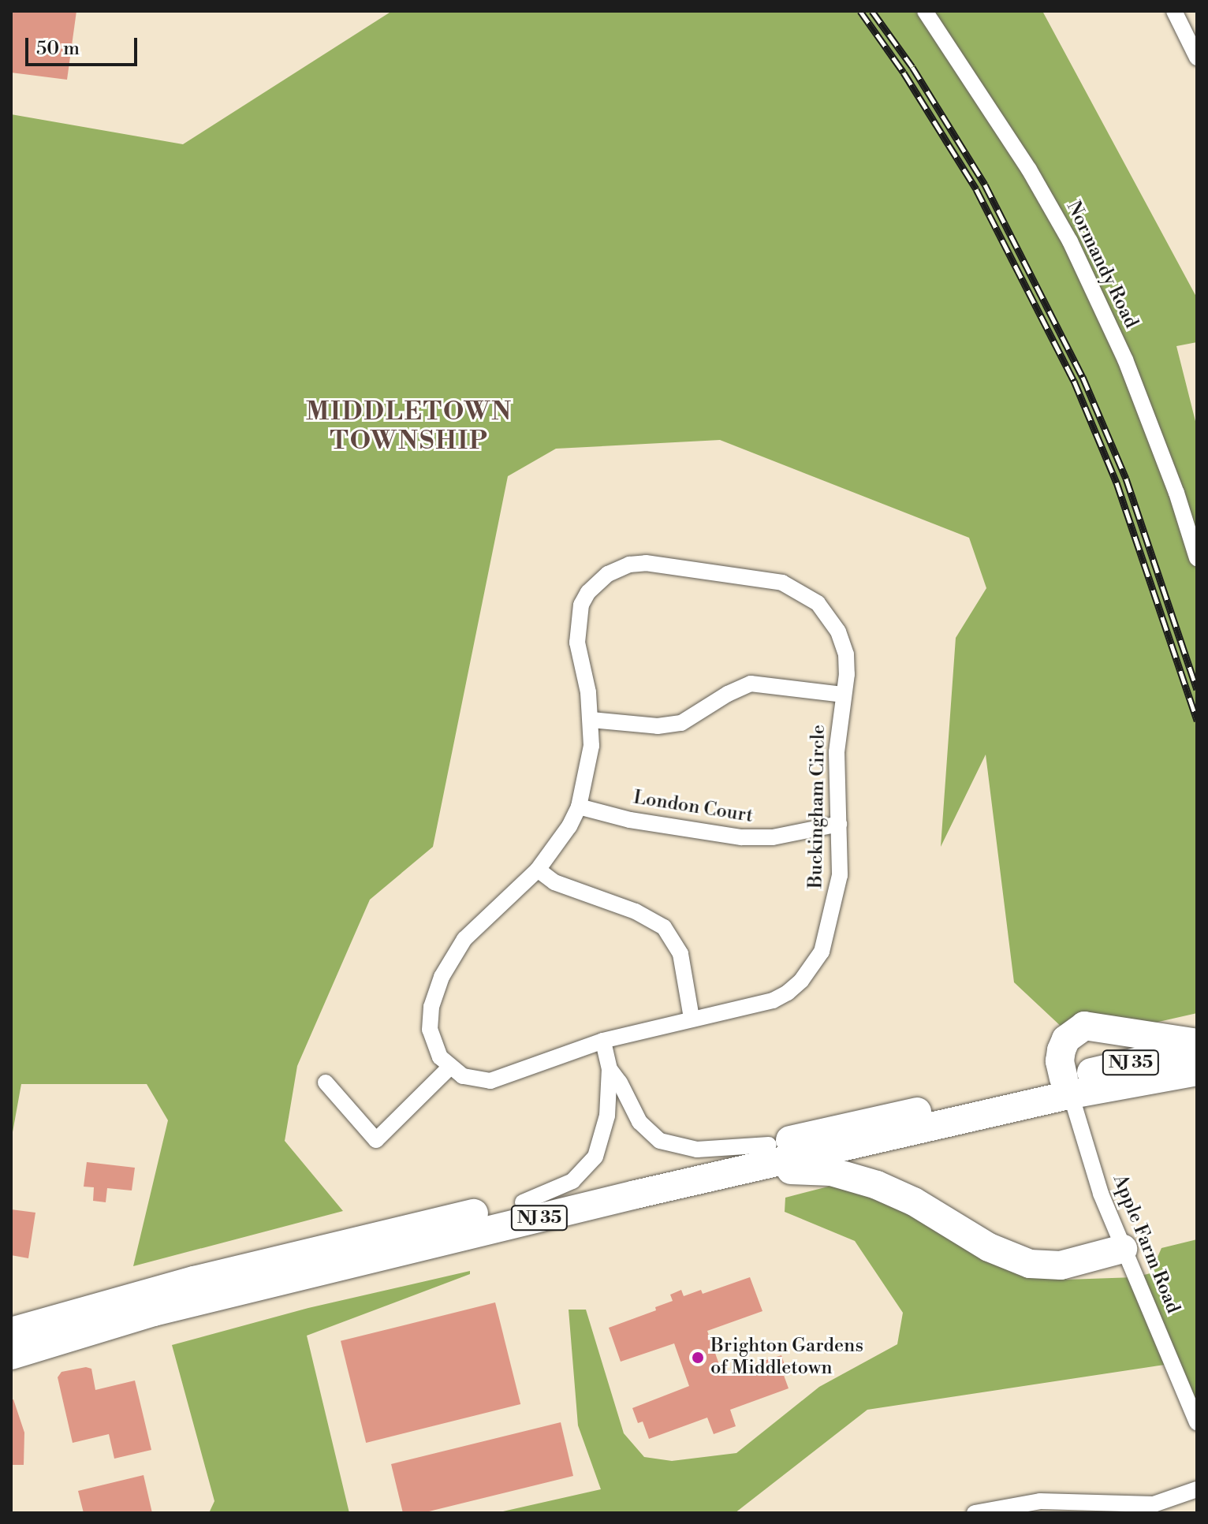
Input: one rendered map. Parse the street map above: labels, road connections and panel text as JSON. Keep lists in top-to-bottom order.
{
  "streets": {
    "highway": ["NJ 35"],
    "street": [
      "Normandy Road",
      "Buckingham Circle",
      "London Court",
      "Apple Farm Road"
    ]
  },
  "crossings": [
    ["Buckingham Circle", "London Court"],
    ["NJ 35", "Apple Farm Road"]
  ],
  "districts": ["MIDDLETOWN TOWNSHIP"],
  "places": ["Brighton Gardens of Middletown"],
  "scale_bar": "50 m"
}
